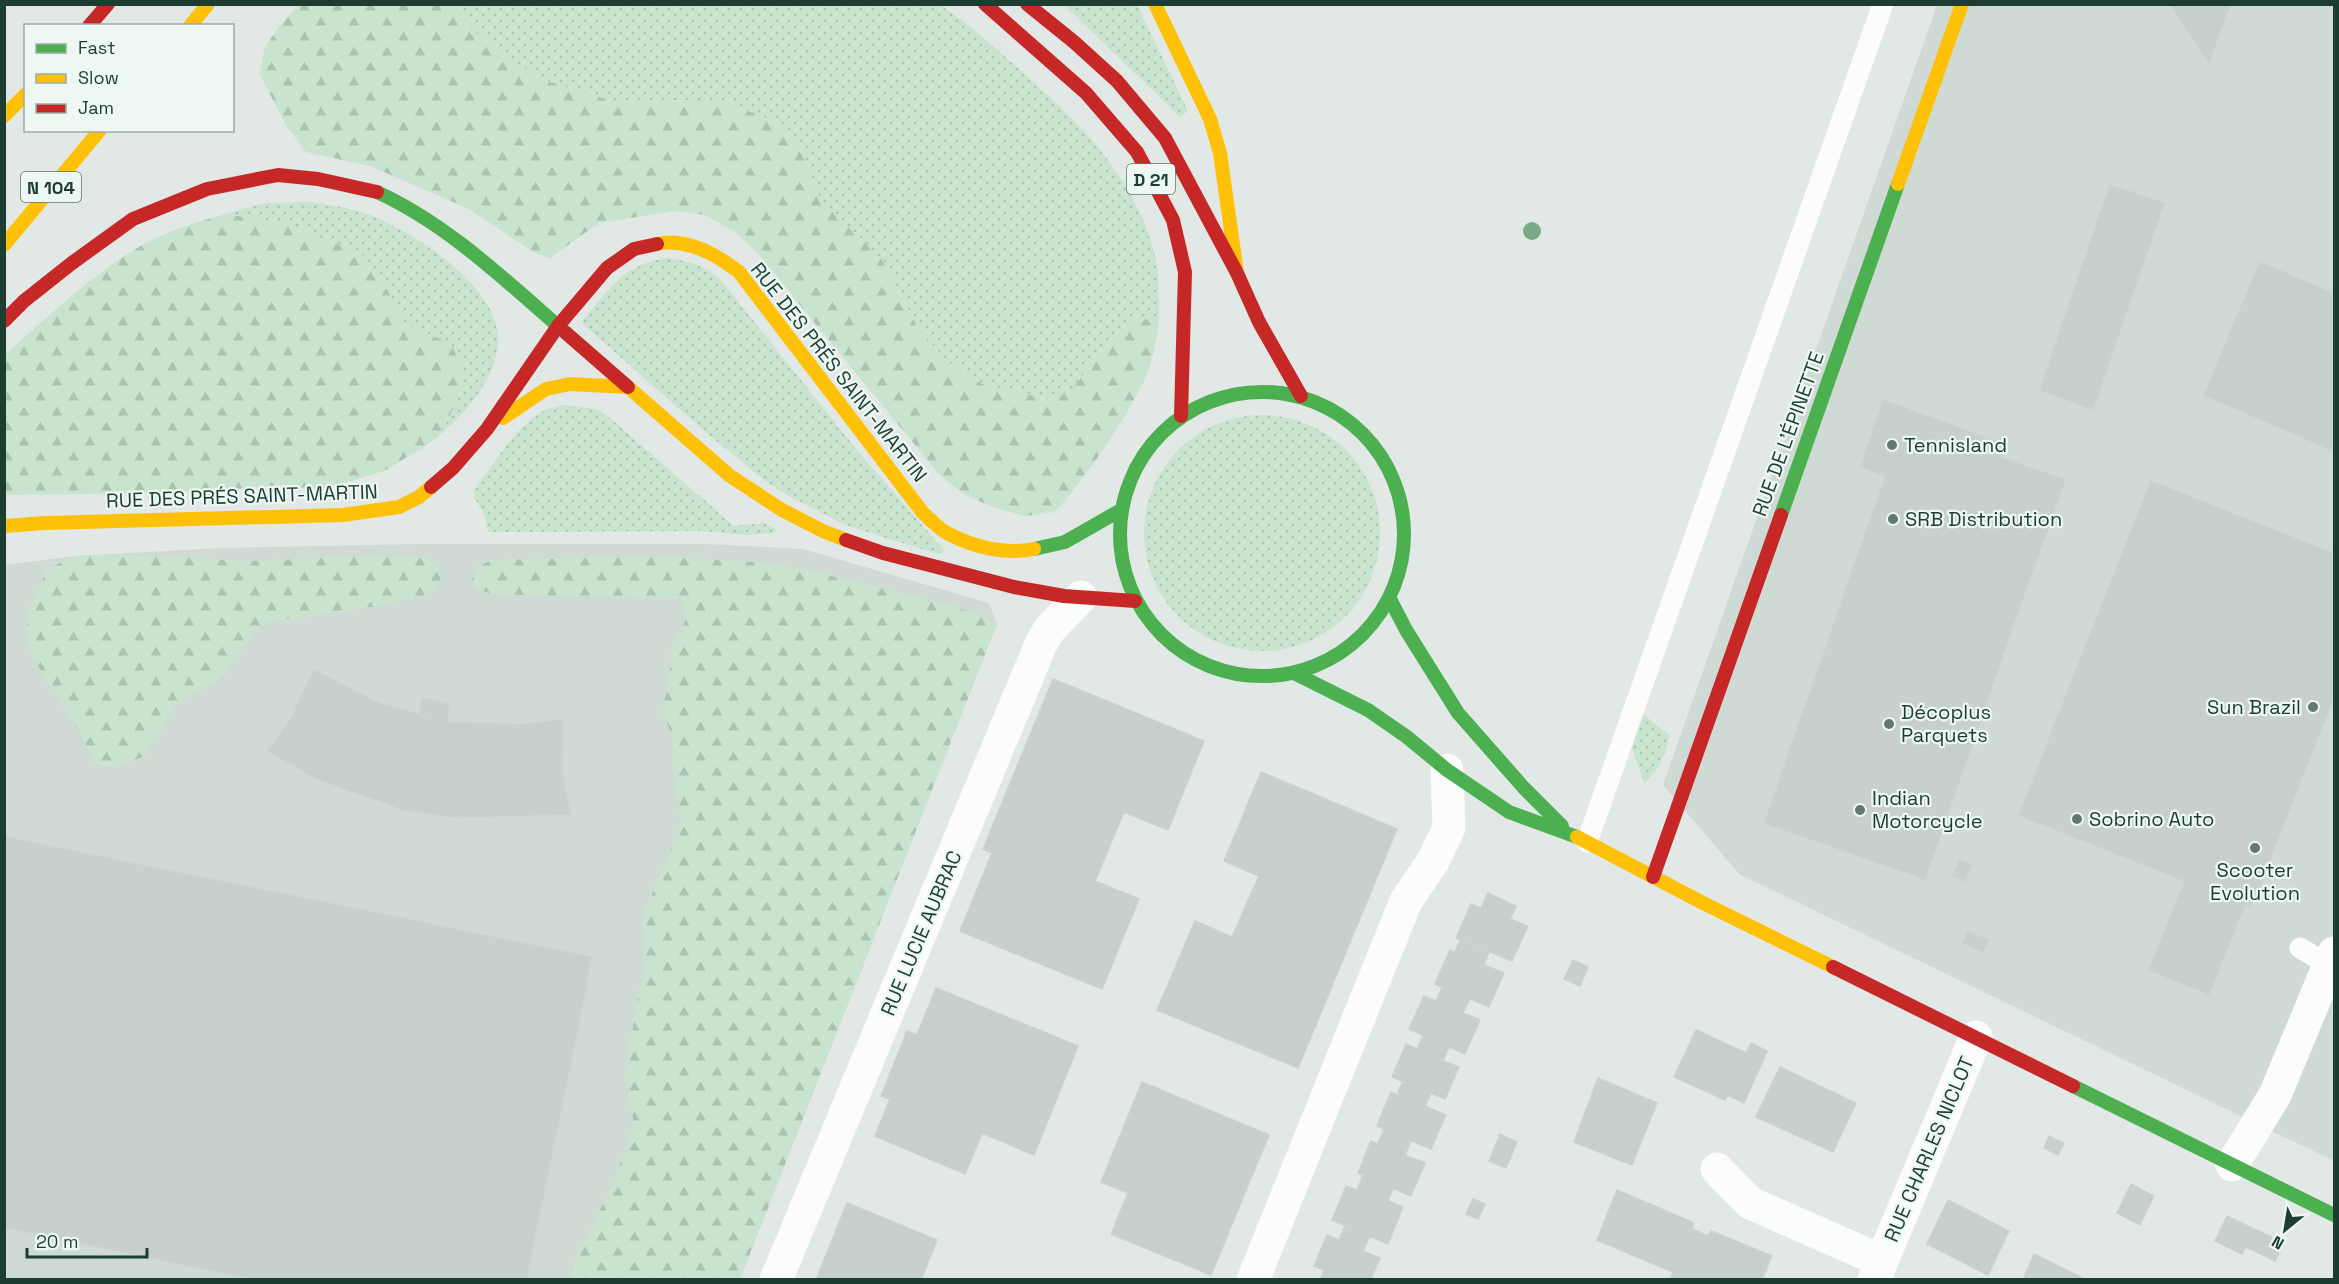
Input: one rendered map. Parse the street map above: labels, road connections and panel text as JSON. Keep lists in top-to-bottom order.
{
  "streets": {
    "main road": [
      "D 21",
      "N 104",
      "RUE DES PRÉS SAINT-MARTIN",
      "RUE DE L'ÉPINETTE"
    ],
    "street": ["RUE LUCIE AUBRAC", "RUE CHARLES NICLOT"]
  },
  "places": [
    "Tennisland",
    "SRB Distribution",
    "Sun Brazil",
    "Décoplus Parquets",
    "Indian Motorcycle",
    "Sobrino Auto",
    "Scooter Evolution"
  ],
  "legend": ["Fast", "Slow", "Jam"],
  "scale_bar": "20 m",
  "north": "bottom left"
}
